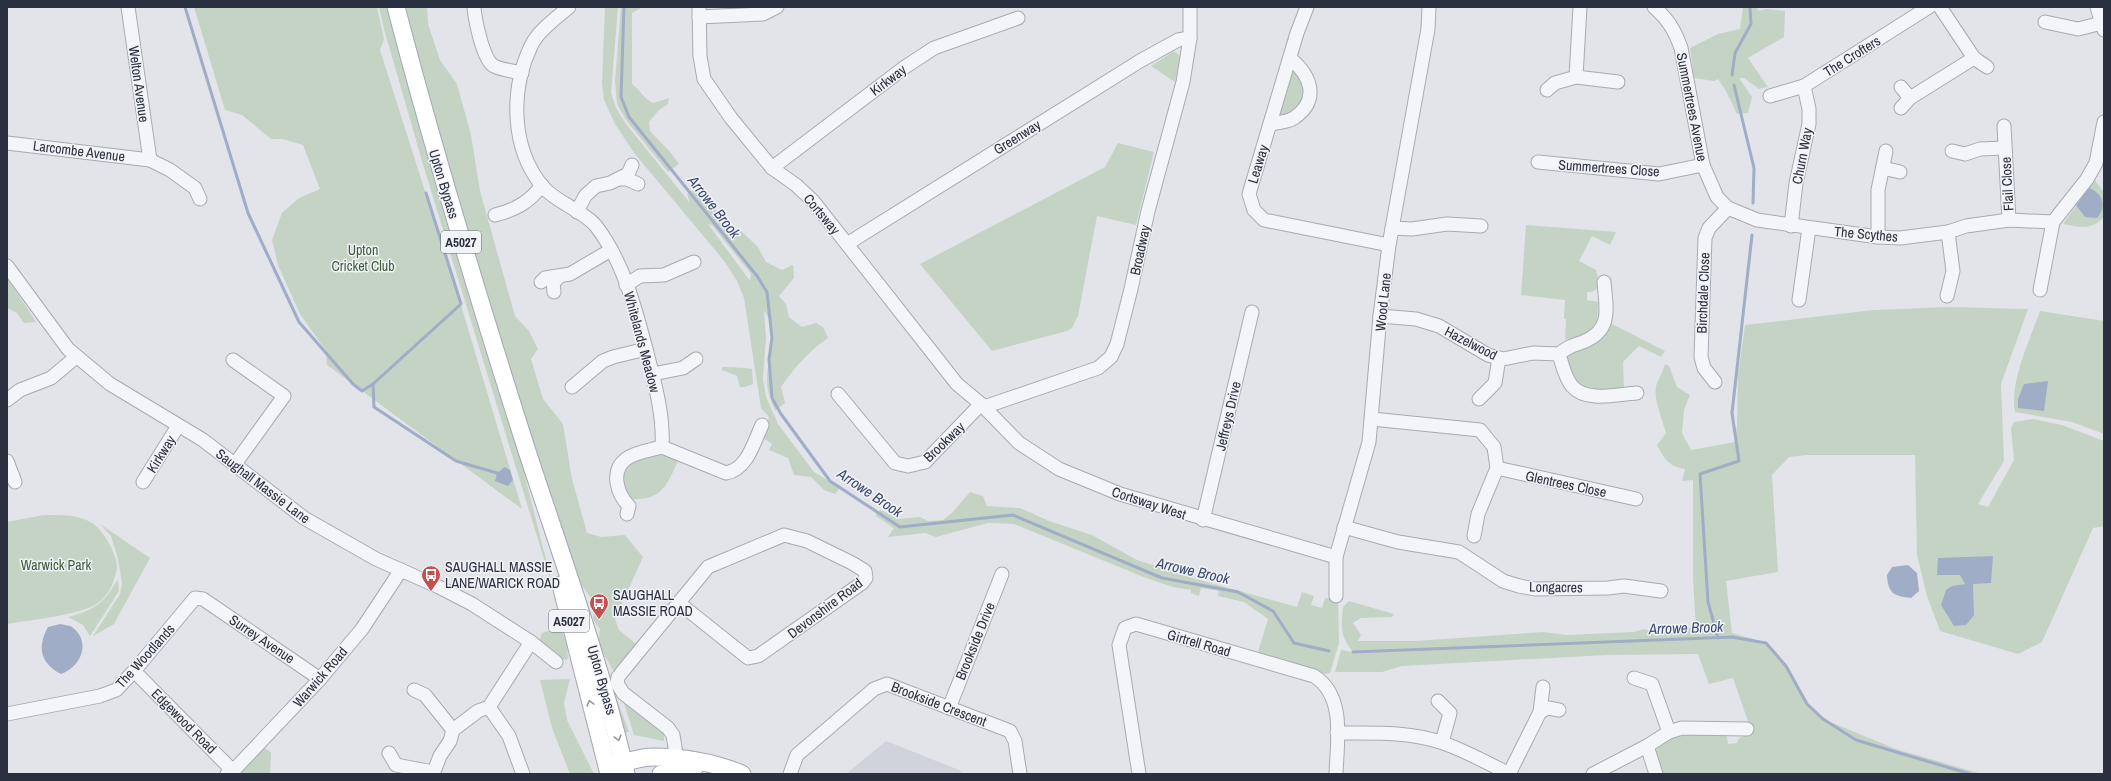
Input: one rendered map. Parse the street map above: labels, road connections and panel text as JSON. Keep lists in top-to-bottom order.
{
  "streets": {
    "main road": ["Upton Bypass", "A5027"],
    "street": [
      "The Crofters",
      "Kirkway",
      "Welton Avenue",
      "Summertrees Avenue",
      "Greenway",
      "Larcombe Avenue",
      "Churn Way",
      "Leaway",
      "Summertrees Close",
      "Flail Close",
      "Cortsway",
      "The Scythes",
      "Broadway",
      "Birchdale Close",
      "Wood Lane",
      "Whitelands Meadow",
      "Hazelwood",
      "Jeffreys Drive",
      "Brookway",
      "Glentrees Close",
      "Saughall Massie Lane",
      "Cortsway West",
      "Longacres",
      "Devonshire Road",
      "Surrey Avenue",
      "Brookside Drive",
      "Girtrell Road",
      "The Woodlands",
      "Warwick Road",
      "Brookside Crescent",
      "Edgewood Road"
    ]
  },
  "crossings": [
    ["The Crofters", "Churn Way"],
    ["Kirkway", "Cortsway"],
    ["Kirkway", "Saughall Massie Lane"],
    ["Welton Avenue", "Larcombe Avenue"],
    ["Summertrees Avenue", "Summertrees Close"],
    ["Summertrees Avenue", "The Scythes"],
    ["Summertrees Avenue", "Birchdale Close"],
    ["Greenway", "Cortsway"],
    ["Greenway", "Broadway"],
    ["Churn Way", "The Scythes"],
    ["Leaway", "Wood Lane"],
    ["Flail Close", "The Scythes"],
    ["Cortsway", "Broadway"],
    ["Cortsway", "Brookway"],
    ["Cortsway", "Cortsway West"],
    ["The Scythes", "Birchdale Close"],
    ["Broadway", "Brookway"],
    ["Broadway", "Cortsway West"],
    ["Wood Lane", "Hazelwood"],
    ["Wood Lane", "Cortsway West"],
    ["Wood Lane", "Longacres"],
    ["Jeffreys Drive", "Cortsway West"],
    ["Brookway", "Cortsway West"],
    ["Saughall Massie Lane", "Warwick Road"],
    ["Surrey Avenue", "The Woodlands"],
    ["Surrey Avenue", "Warwick Road"],
    ["Brookside Drive", "Brookside Crescent"],
    ["The Woodlands", "Edgewood Road"],
    ["Warwick Road", "Edgewood Road"]
  ],
  "water": ["Arrowe Brook"],
  "parks": ["Upton Cricket Club", "Warwick Park"],
  "places": {
    "bus stop": ["SAUGHALL MASSIE LANE/WARICK ROAD", "SAUGHALL MASSIE ROAD"]
  }
}
